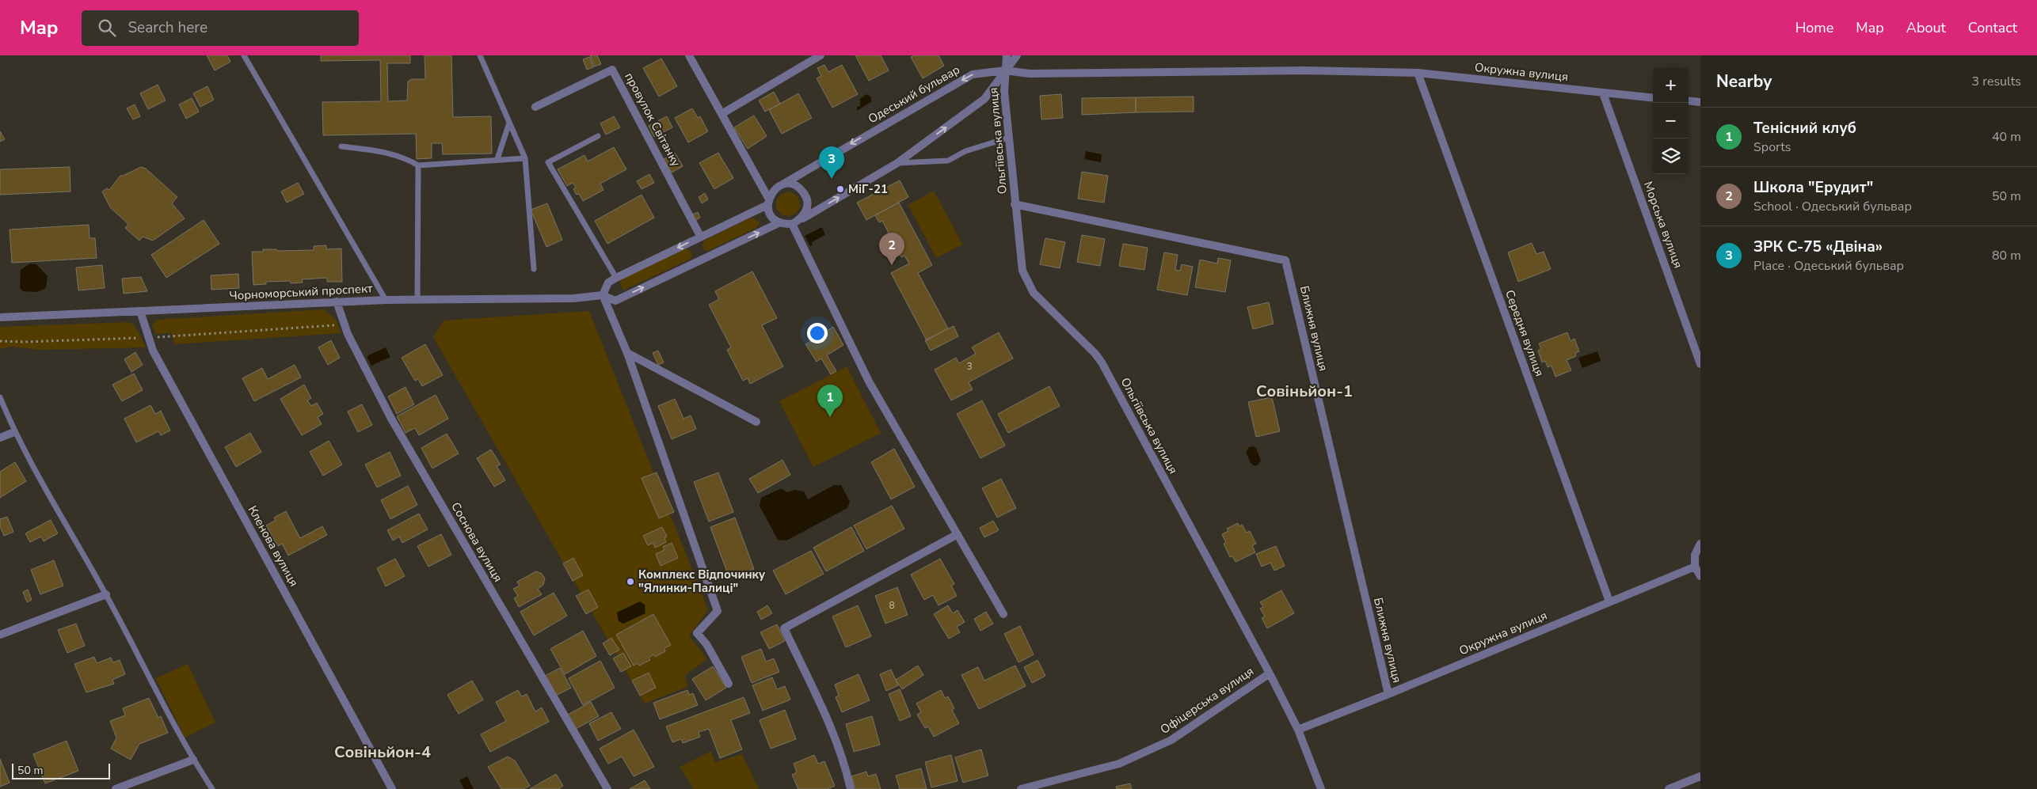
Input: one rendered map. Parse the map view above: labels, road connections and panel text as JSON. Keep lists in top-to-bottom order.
{
  "streets": {
    "street": [
      "Окружна вулиця",
      "Одеський бульвар",
      "провулок Світанку",
      "Ольгіївська вулиця",
      "Морська вулиця",
      "Чорноморський проспект",
      "Ближня вулиця",
      "Середня вулиця",
      "Соснова вулиця",
      "Кленова вулиця",
      "Офіцерська вулиця"
    ]
  },
  "crossings": [
    ["Окружна вулиця", "Одеський бульвар"],
    ["Окружна вулиця", "Ольгіївська вулиця"],
    ["Окружна вулиця", "Морська вулиця"],
    ["Окружна вулиця", "Ближня вулиця"],
    ["Окружна вулиця", "Середня вулиця"],
    ["Одеський бульвар", "провулок Світанку"],
    ["Одеський бульвар", "Ольгіївська вулиця"],
    ["Одеський бульвар", "Чорноморський проспект"],
    ["Ольгіївська вулиця", "Ближня вулиця"],
    ["Ольгіївська вулиця", "Офіцерська вулиця"],
    ["Чорноморський проспект", "Соснова вулиця"],
    ["Чорноморський проспект", "Кленова вулиця"]
  ],
  "districts": ["Совіньйон-1", "Совіньйон-4"],
  "places": ["МіГ-21", "Комплекс Відпочинку \"Ялинки-Палиці\""],
  "house_numbers": ["3", "8"],
  "scale_bar": "50 m",
  "page": {
    "header": "Map",
    "search": "Search here",
    "nav": [
      "Home",
      "Map",
      "About",
      "Contact"
    ],
    "heading": ["Nearby", "3 results"],
    "map_buttons": ["+", "−"],
    "list": [
      {
        "mark": "1",
        "name": "Тенісний клуб",
        "note": "Sports",
        "value": "40 m"
      },
      {
        "mark": "2",
        "name": "Школа \"Ерудит\"",
        "note": "School · Одеський бульвар",
        "value": "50 m"
      },
      {
        "mark": "3",
        "name": "ЗРК С-75 «Двіна»",
        "note": "Place · Одеський бульвар",
        "value": "80 m"
      }
    ],
    "pins": ["3", "2", "1"],
    "scale": "50 m"
  }
}
